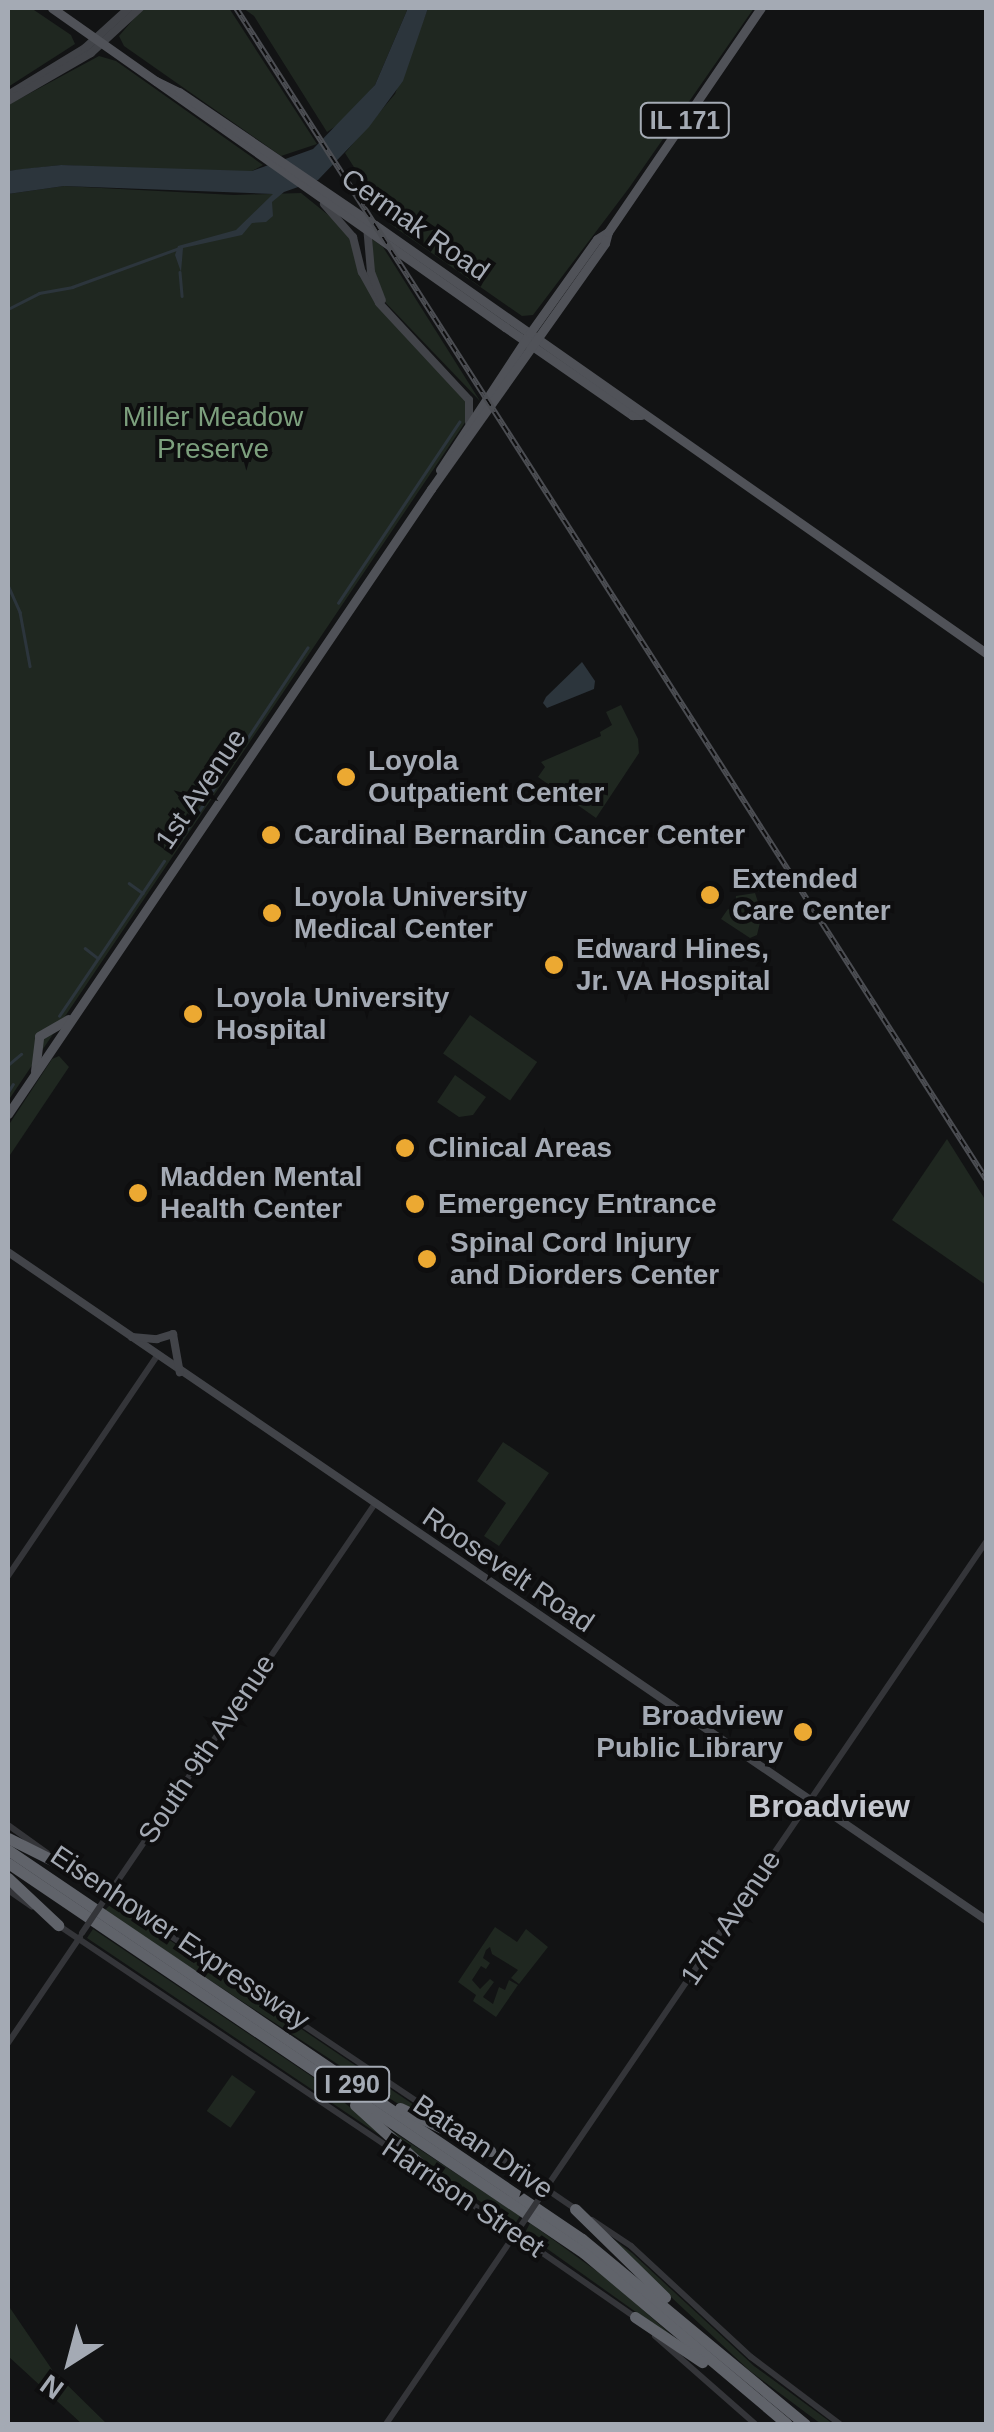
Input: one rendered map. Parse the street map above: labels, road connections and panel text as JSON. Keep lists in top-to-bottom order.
{
  "streets": {
    "highway": ["Eisenhower Expressway", "I 290"],
    "main road": [
      "IL 171",
      "Cermak Road",
      "1st Avenue",
      "Roosevelt Road"
    ],
    "street": [
      "South 9th Avenue",
      "17th Avenue",
      "Bataan Drive",
      "Harrison Street"
    ]
  },
  "crossings": [
    ["Cermak Road", "1st Avenue"],
    ["Roosevelt Road", "South 9th Avenue"],
    ["Roosevelt Road", "17th Avenue"],
    ["South 9th Avenue", "Bataan Drive"],
    ["South 9th Avenue", "Harrison Street"],
    ["17th Avenue", "Bataan Drive"],
    ["17th Avenue", "Harrison Street"]
  ],
  "districts": ["Broadview"],
  "parks": ["Miller Meadow Preserve"],
  "places": [
    "Loyola Outpatient Center",
    "Cardinal Bernardin Cancer Center",
    "Extended Care Center",
    "Loyola University Medical Center",
    "Edward Hines, Jr. VA Hospital",
    "Loyola University Hospital",
    "Clinical Areas",
    "Madden Mental Health Center",
    "Emergency Entrance",
    "Spinal Cord Injury and Diorders Center",
    "Broadview Public Library"
  ],
  "north": "bottom left"
}
